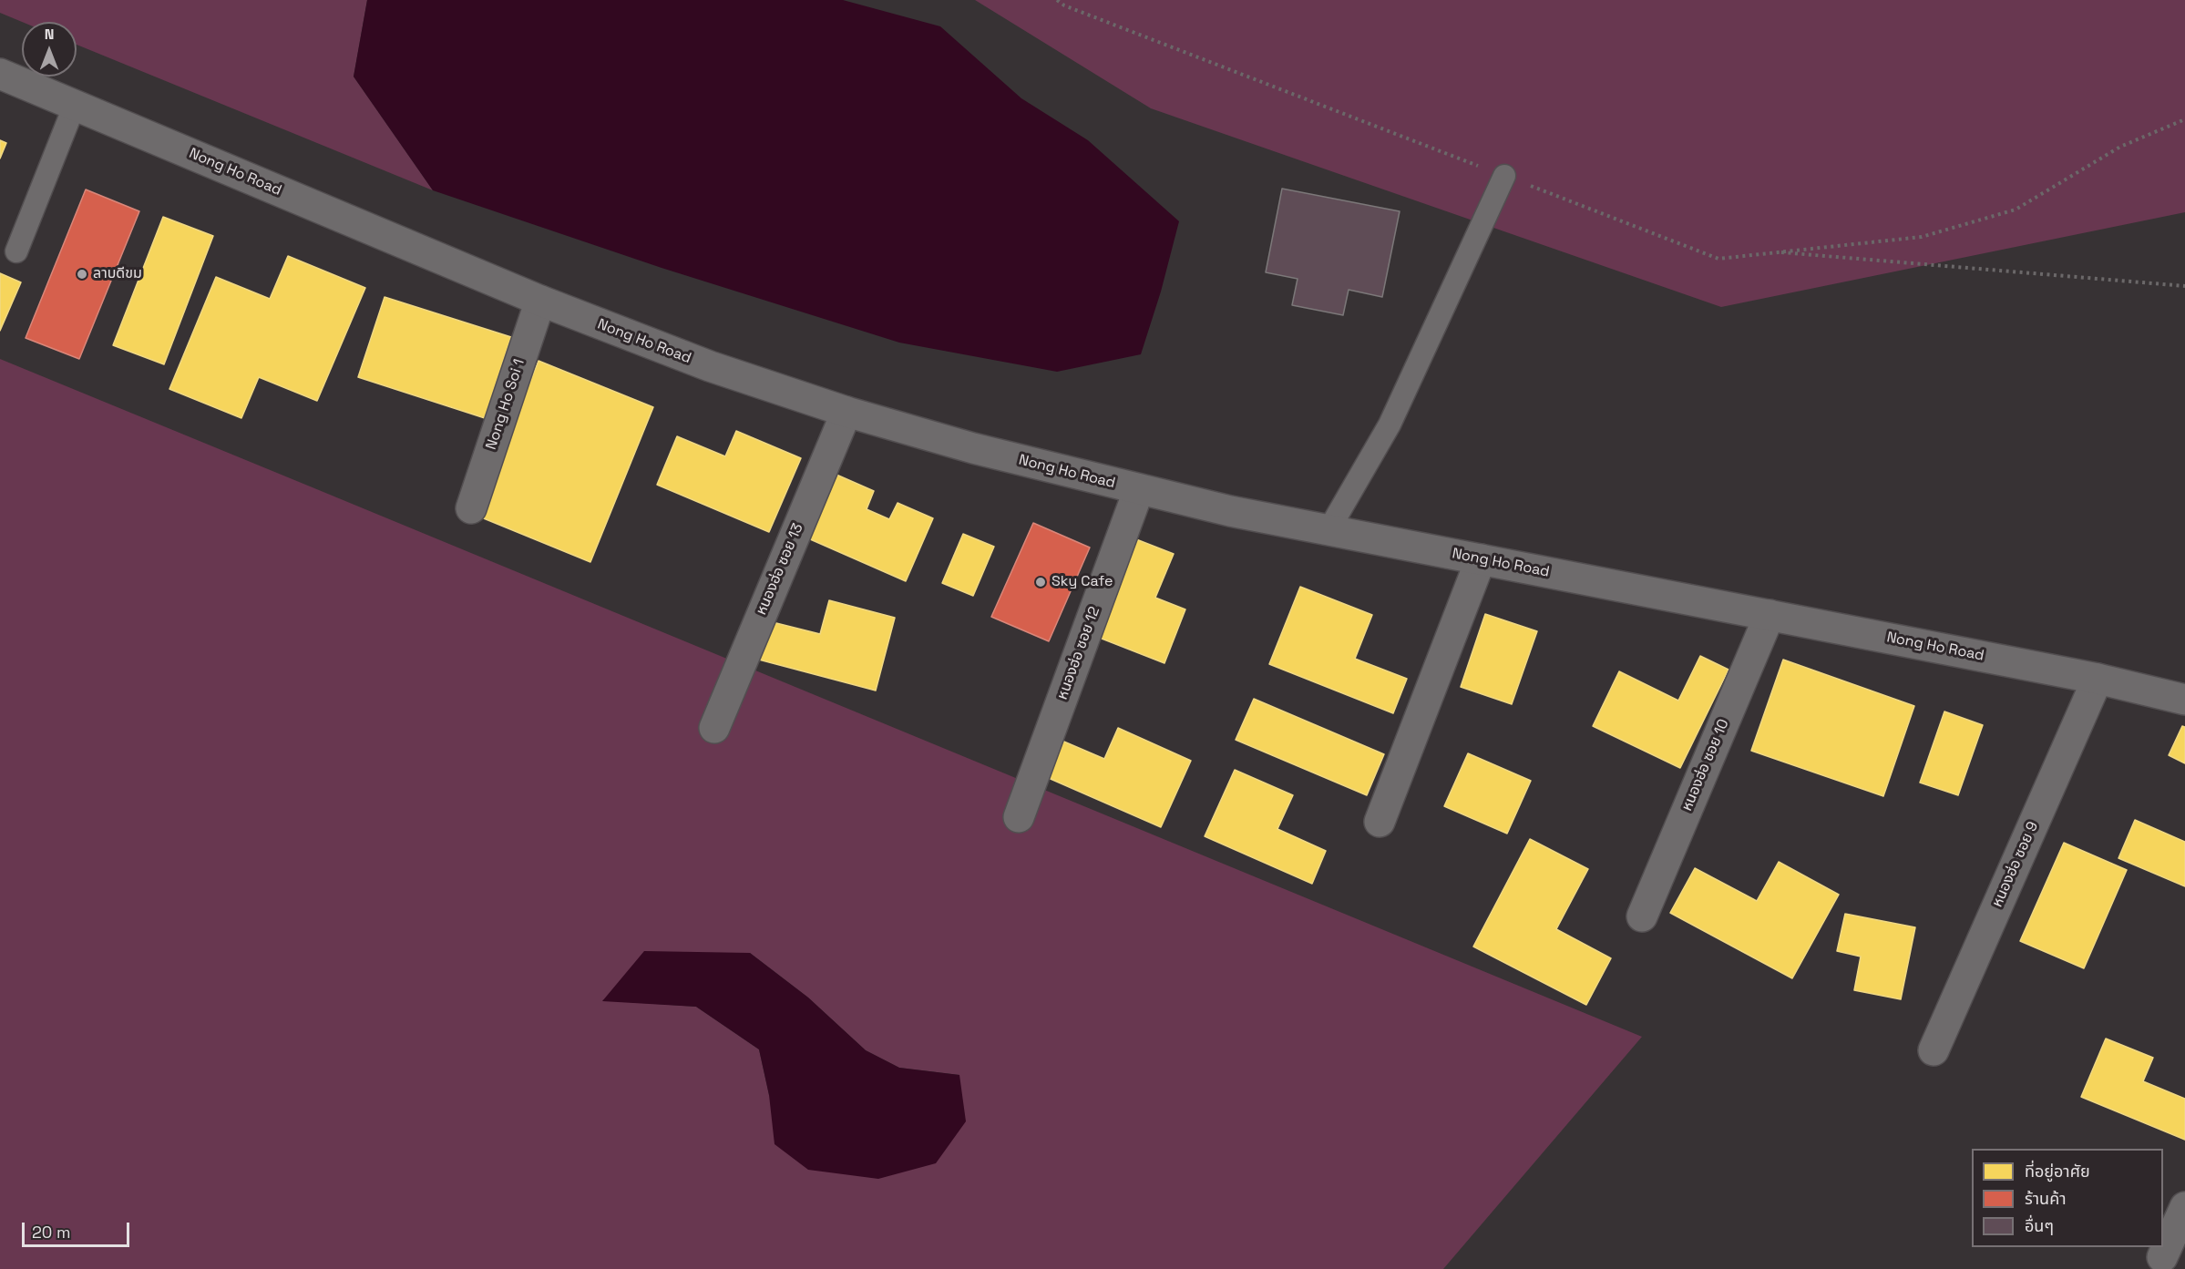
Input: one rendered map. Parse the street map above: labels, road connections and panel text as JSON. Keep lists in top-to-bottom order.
{
  "streets": {
    "main road": [
      "Nong Ho Road",
      "Nong Ho Soi 1",
      "หนองฮ่อ ซอย 13",
      "หนองฮ่อ ซอย 12",
      "หนองฮ่อ ซอย 10",
      "หนองฮ่อ ซอย 9"
    ]
  },
  "crossings": [
    ["Nong Ho Road", "Nong Ho Soi 1"],
    ["Nong Ho Road", "หนองฮ่อ ซอย 13"],
    ["Nong Ho Road", "หนองฮ่อ ซอย 12"],
    ["Nong Ho Road", "หนองฮ่อ ซอย 10"],
    ["Nong Ho Road", "หนองฮ่อ ซอย 9"]
  ],
  "places": ["ลาบดีขม", "Sky Cafe"],
  "legend": ["ที่อยู่อาศัย", "ร้านค้า", "อื่นๆ"],
  "scale_bar": "20 m",
  "north": "top"
}
